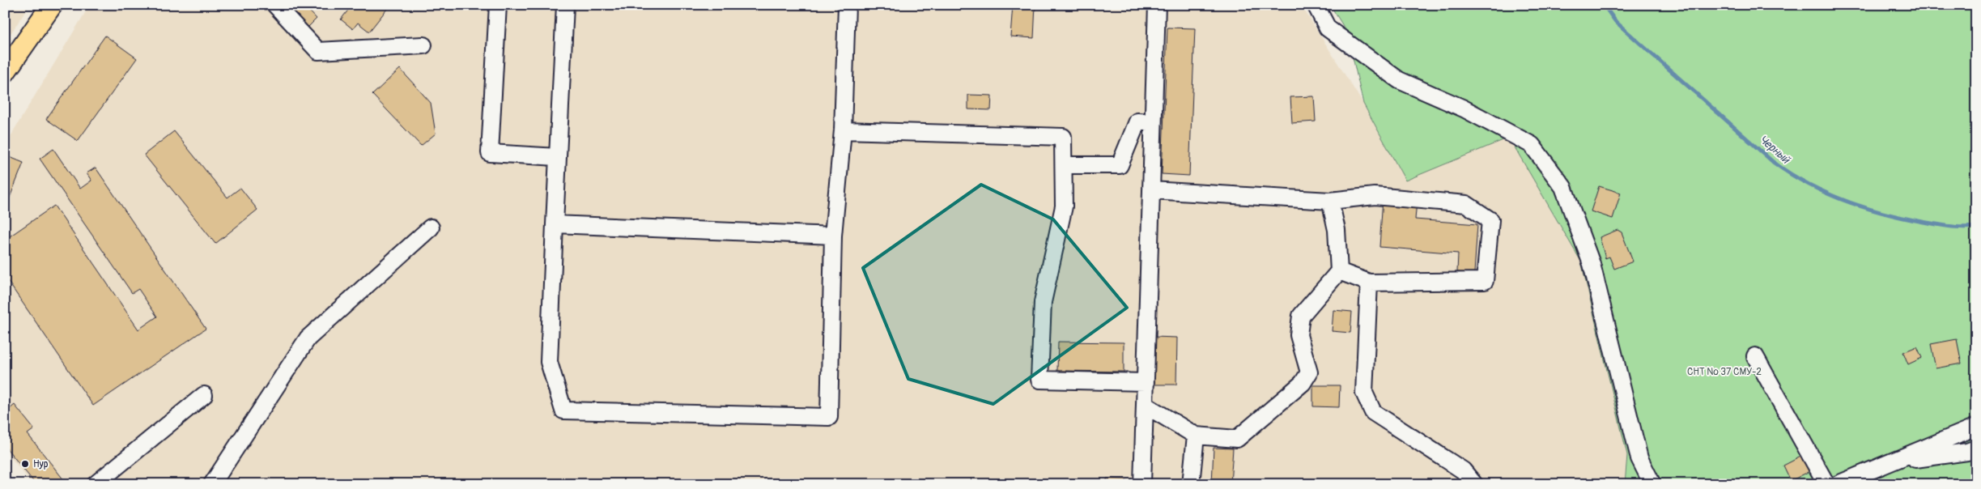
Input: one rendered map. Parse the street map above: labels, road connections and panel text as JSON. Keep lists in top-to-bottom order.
{
  "water": ["Черный"],
  "parks": ["СНТ № 37 СМУ-2"],
  "places": ["Нур"]
}
